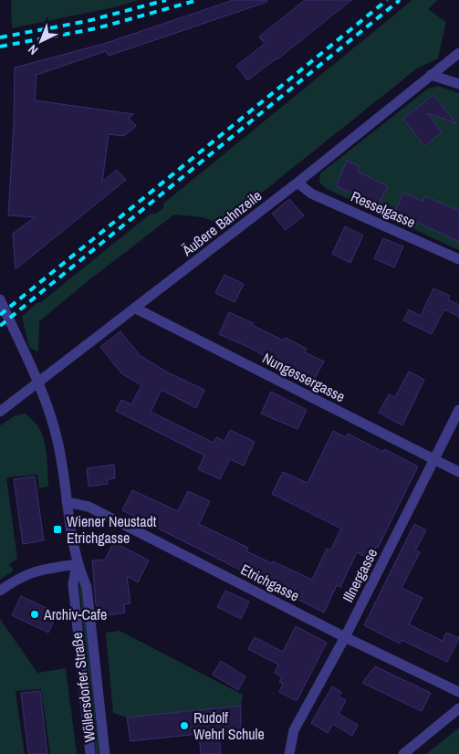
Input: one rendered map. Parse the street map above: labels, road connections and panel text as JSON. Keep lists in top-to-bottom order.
{
  "streets": {
    "street": [
      "Resselgasse",
      "Äußere Bahnzeile",
      "Nungessergasse",
      "Illnergasse",
      "Etrichgasse",
      "Wöllersdorfer Straße"
    ]
  },
  "crossings": [
    ["Resselgasse", "Äußere Bahnzeile"],
    ["Äußere Bahnzeile", "Nungessergasse"],
    ["Äußere Bahnzeile", "Wöllersdorfer Straße"],
    ["Nungessergasse", "Illnergasse"],
    ["Illnergasse", "Etrichgasse"],
    ["Etrichgasse", "Wöllersdorfer Straße"]
  ],
  "places": {
    "transit": ["Wiener Neustadt Etrichgasse"],
    "other": ["Archiv-Cafe", "Rudolf Wehrl Schule"]
  },
  "north": "bottom left"
}
